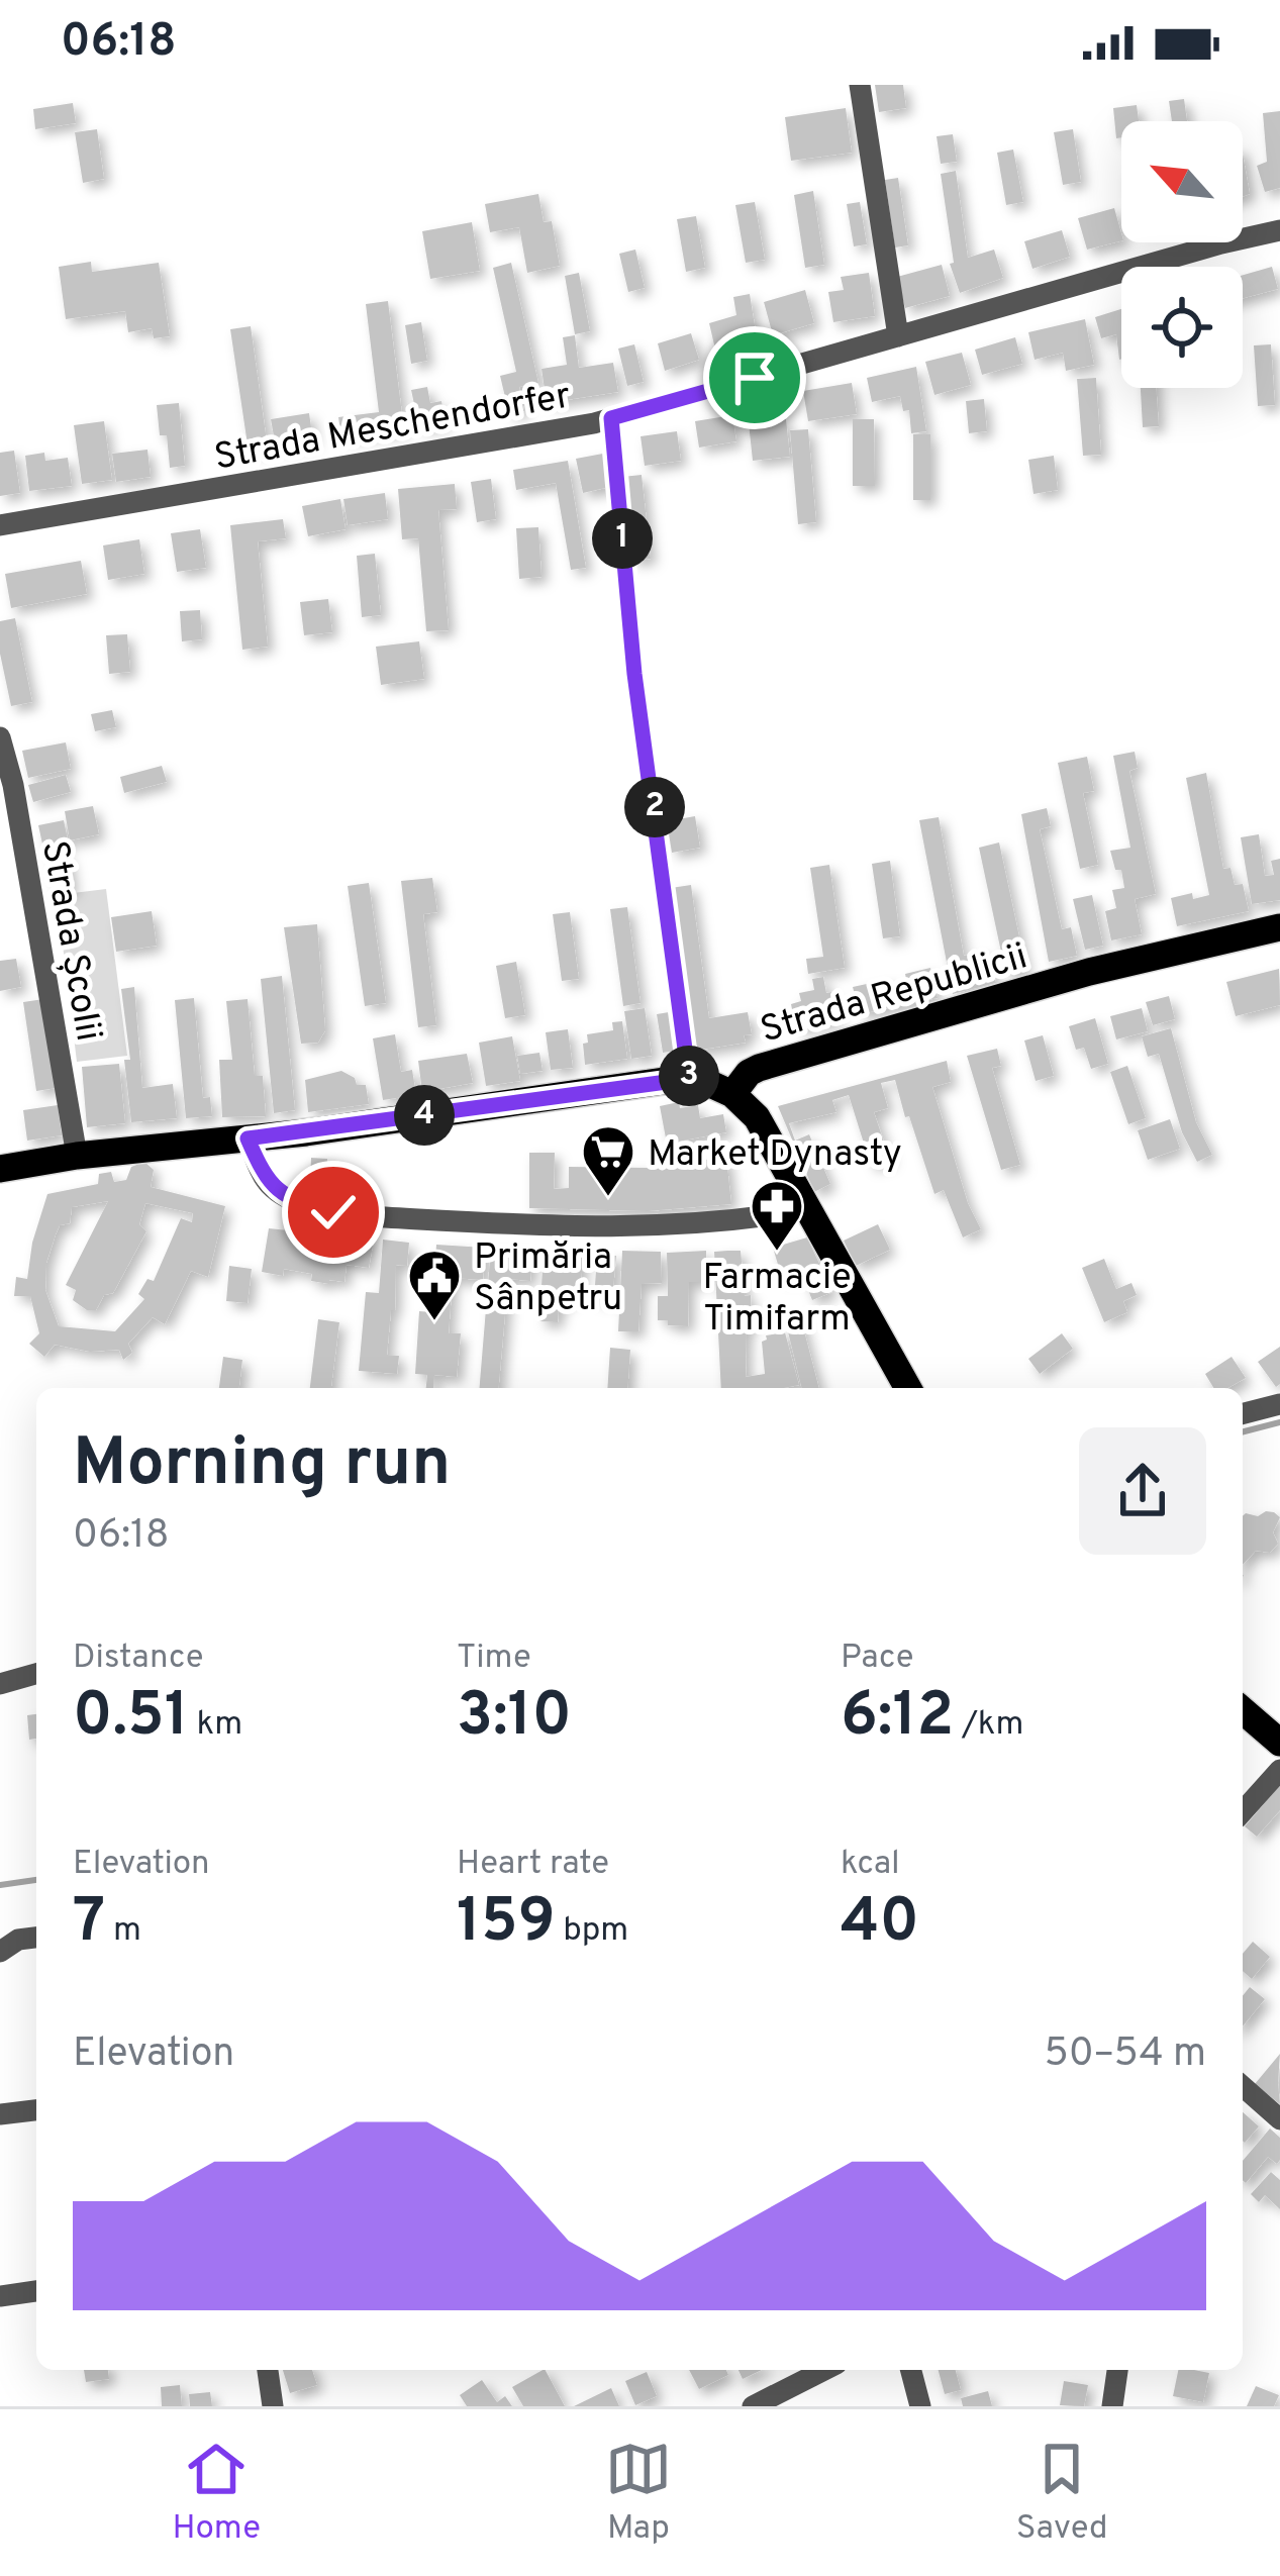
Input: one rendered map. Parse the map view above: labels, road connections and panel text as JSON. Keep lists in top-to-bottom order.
{
  "streets": {
    "main road": ["Strada Republicii"],
    "street": ["Strada Meschendorfer", "Strada Școlii"]
  },
  "places": {
    "supermarket": ["Market Dynasty"],
    "pharmacy": ["Farmacie Timifarm"],
    "public building": ["Primăria Sânpetru"]
  },
  "north": "top left",
  "page": {
    "status": "06:18",
    "pins": [
      "1",
      "2",
      "3",
      "4"
    ],
    "heading": ["Morning run", "06:18"],
    "stats": [
      ["Distance", "0.51 km"],
      ["Time", "3:10"],
      ["Pace", "6:12 /km"],
      ["Elevation", "7 m"],
      ["Heart rate", "159 bpm"],
      ["kcal", "40"]
    ],
    "chart": ["Elevation", "50–54 m"],
    "tabs": ["Home", "Map", "Saved"]
  }
}
